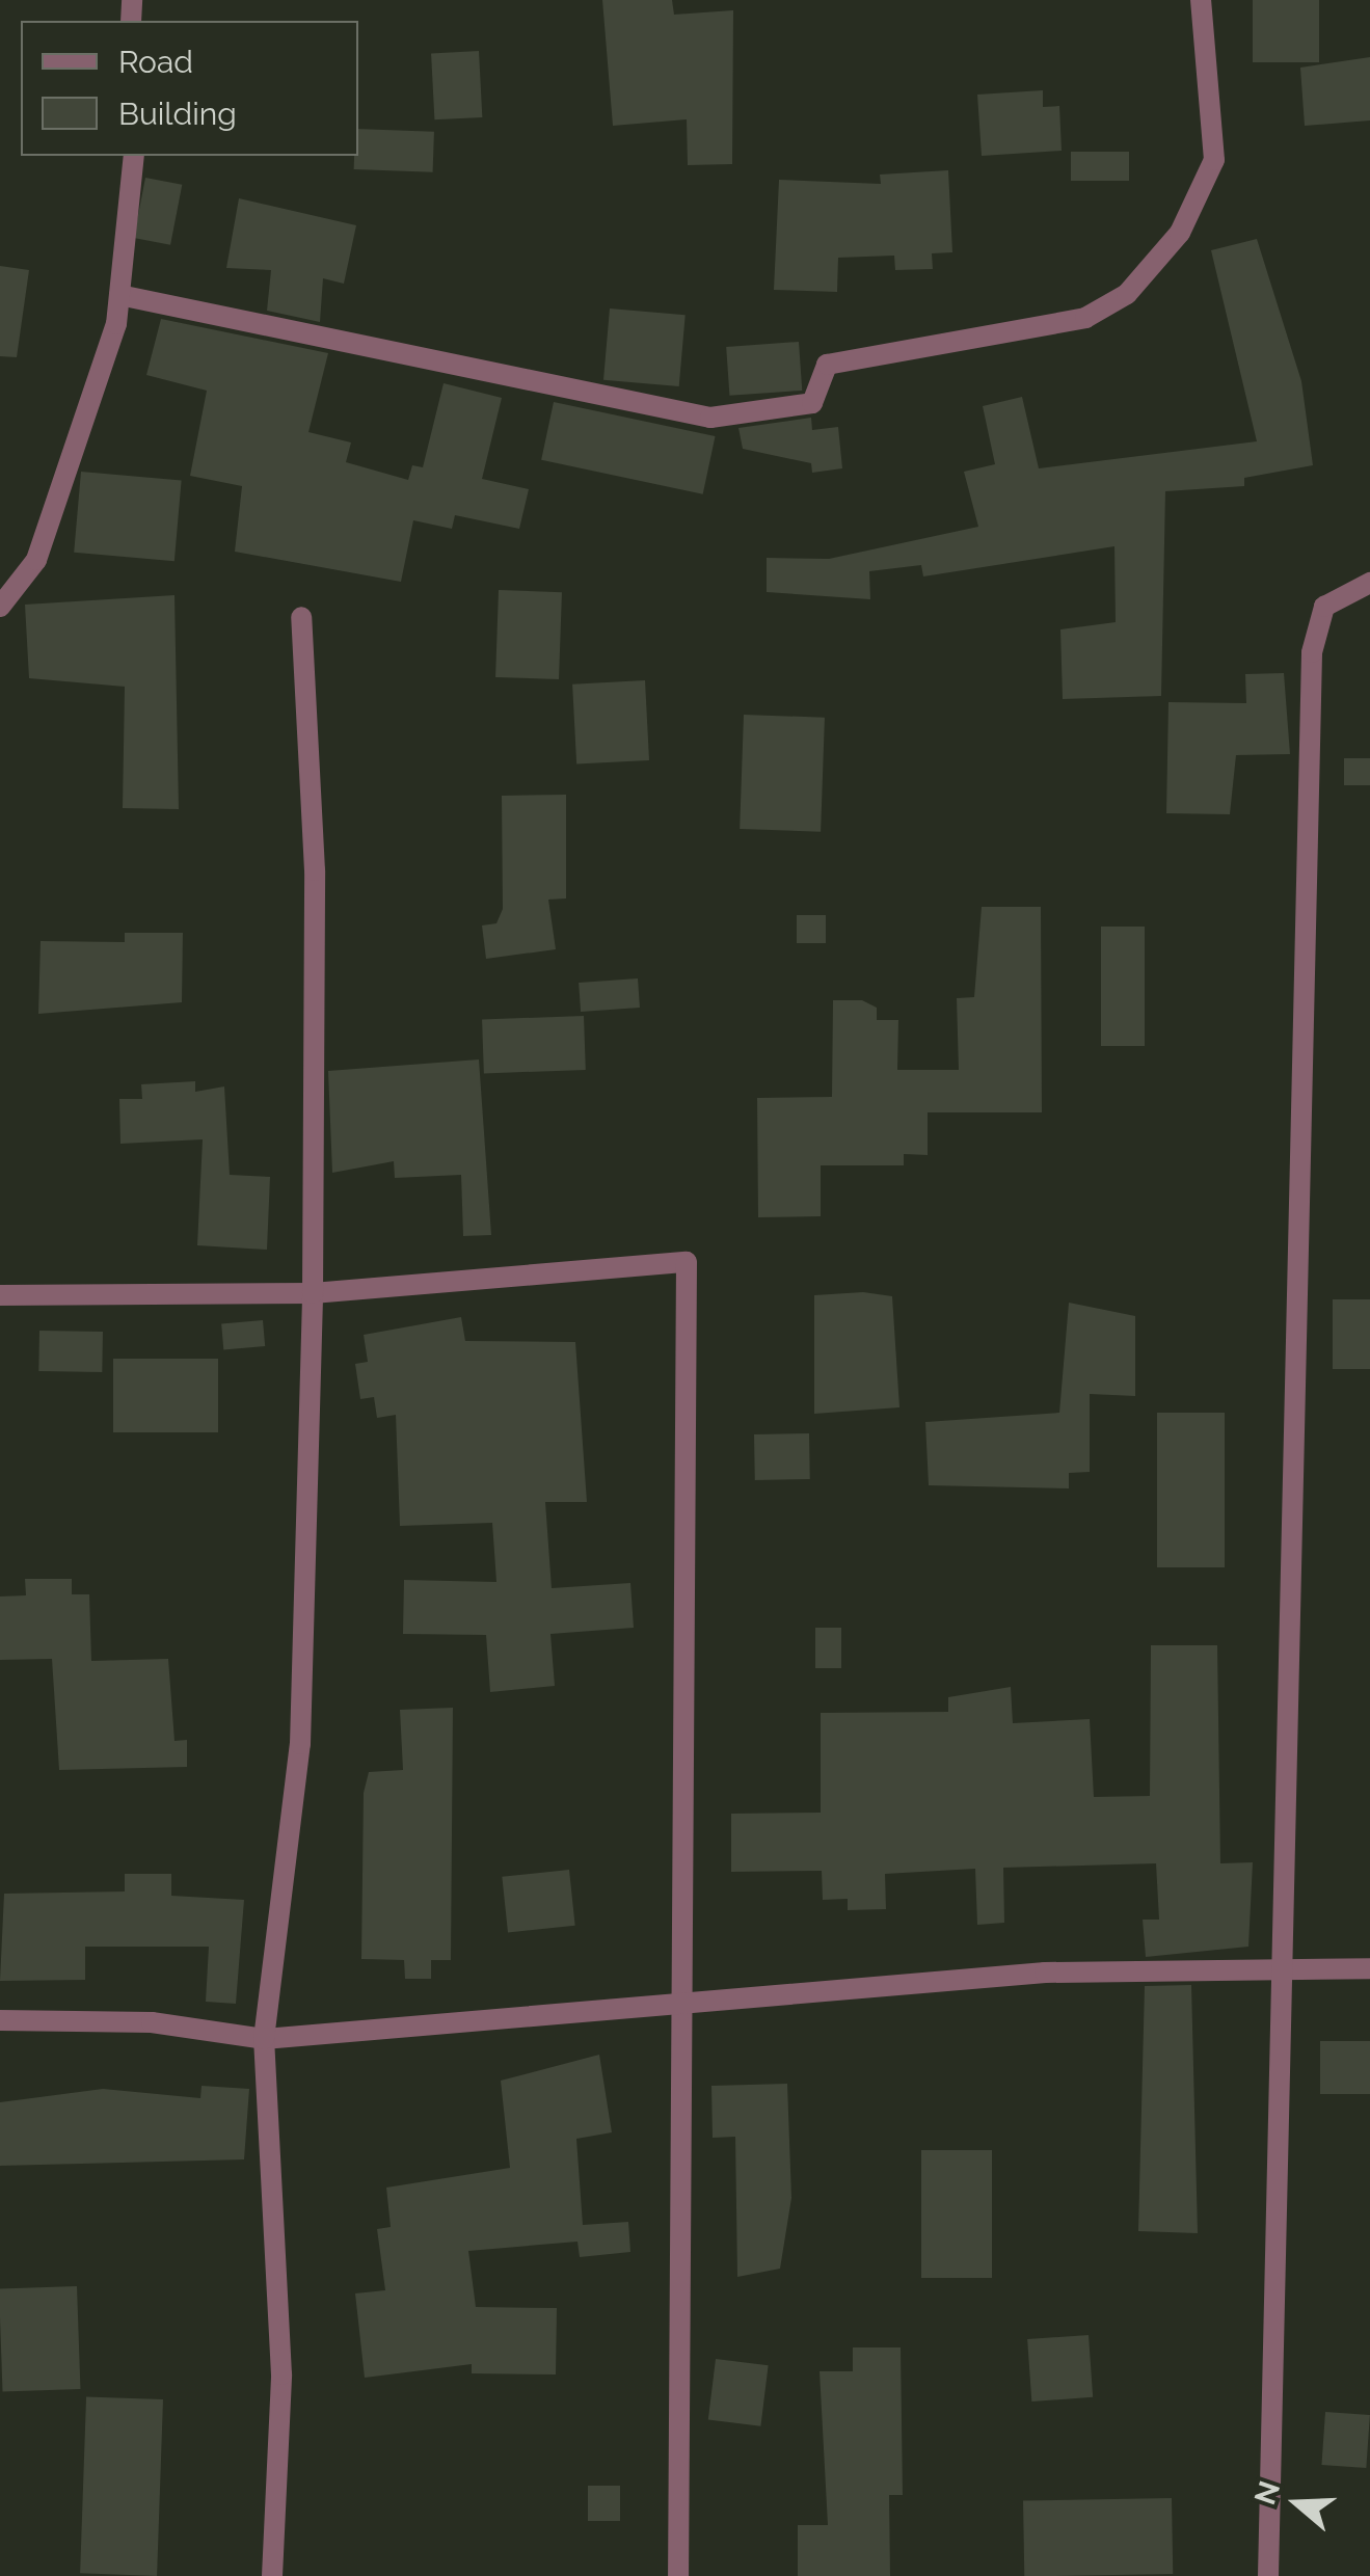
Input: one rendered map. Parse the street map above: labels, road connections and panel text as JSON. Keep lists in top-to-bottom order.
{
  "legend": ["Road", "Building"],
  "north": "left"
}
